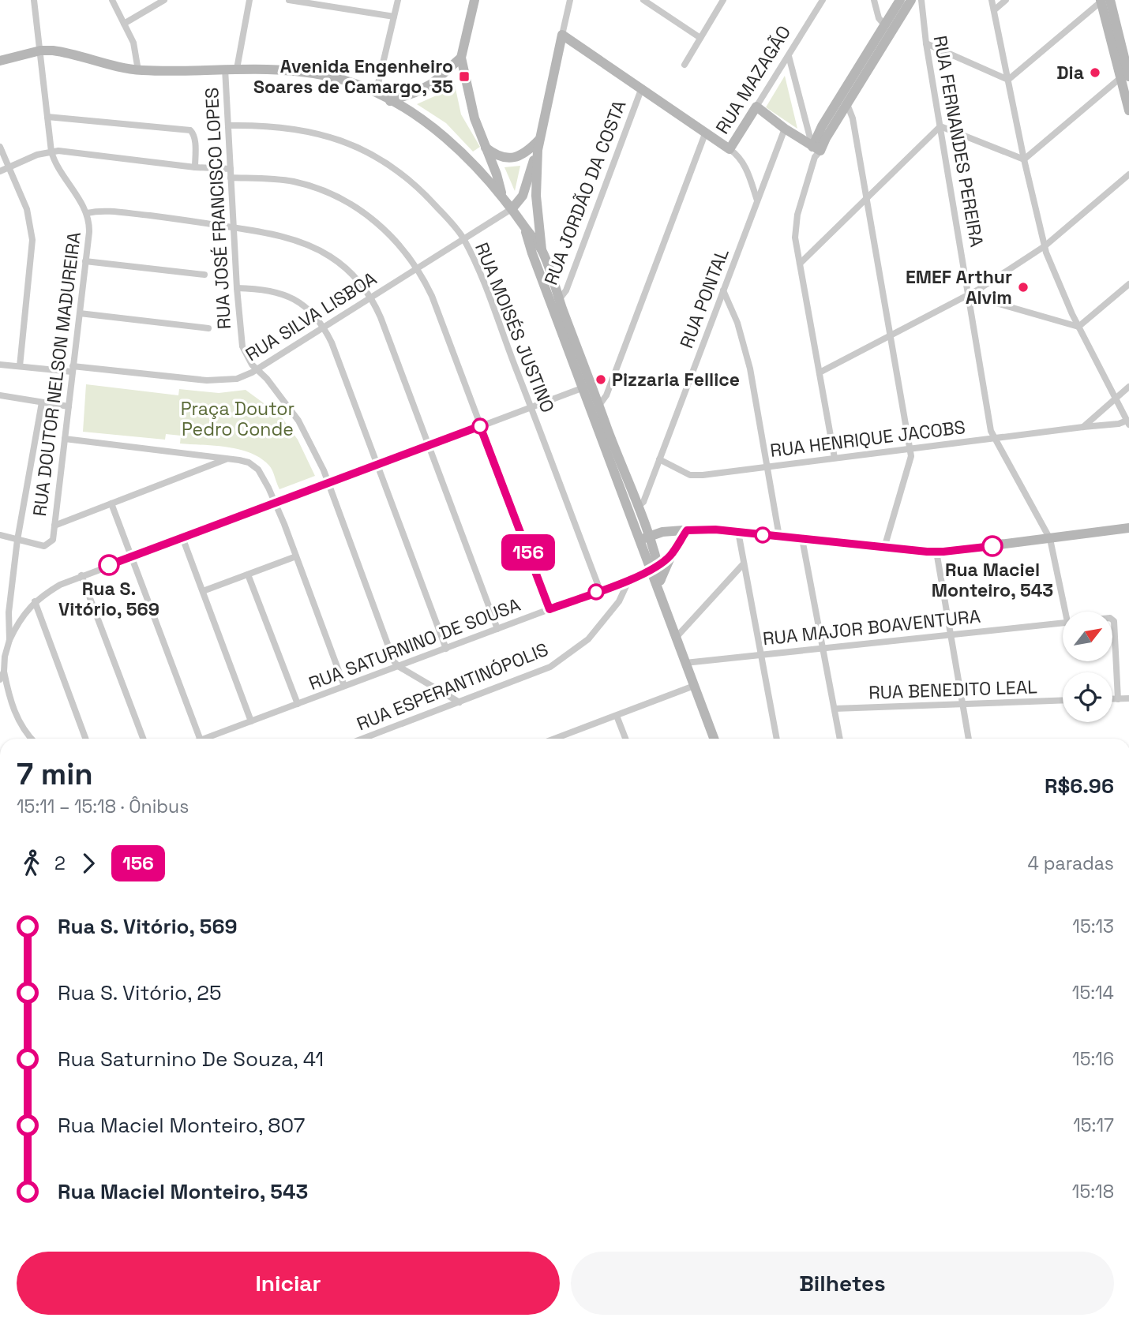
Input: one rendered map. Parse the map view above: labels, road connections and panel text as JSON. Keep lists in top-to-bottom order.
{
  "streets": {
    "street": [
      "RUA MAZAGÃO",
      "RUA FERNANDES PEREIRA",
      "RUA JORDÃO DA COSTA",
      "RUA JOSÉ FRANCISCO LOPES",
      "RUA PONTAL",
      "RUA SILVA LISBOA",
      "RUA MOISÉS JUSTINO",
      "RUA DOUTOR NELSON MADUREIRA",
      "RUA HENRIQUE JACOBS",
      "RUA MAJOR BOAVENTURA",
      "RUA SATURNINO DE SOUSA",
      "RUA ESPERANTINÓPOLIS",
      "RUA BENEDITO LEAL"
    ]
  },
  "crossings": [
    ["RUA FERNANDES PEREIRA", "RUA HENRIQUE JACOBS"],
    ["RUA JOSÉ FRANCISCO LOPES", "RUA SILVA LISBOA"],
    ["RUA JOSÉ FRANCISCO LOPES", "RUA MOISÉS JUSTINO"],
    ["RUA JOSÉ FRANCISCO LOPES", "RUA SATURNINO DE SOUSA"],
    ["RUA PONTAL", "RUA HENRIQUE JACOBS"],
    ["RUA SILVA LISBOA", "RUA MOISÉS JUSTINO"],
    ["RUA SILVA LISBOA", "RUA DOUTOR NELSON MADUREIRA"],
    ["RUA MOISÉS JUSTINO", "RUA SATURNINO DE SOUSA"],
    ["RUA SATURNINO DE SOUSA", "RUA ESPERANTINÓPOLIS"]
  ],
  "parks": ["Praça Doutor Pedro Conde"],
  "places": {
    "other": [
      "Dia",
      "EMEF Arthur Alvim",
      "Pizzaria Fellice",
      "Rua Maciel Monteiro, 543",
      "Rua S. Vitório, 569"
    ],
    "transit": ["Avenida Engenheiro Soares de Camargo, 35"]
  },
  "lines": ["bus line 156"],
  "north": "top right",
  "page": {
    "on_map": "156",
    "heading": ["7 min", "15:11 – 15:18 · Ônibus", "R$6.96"],
    "legs": ["2", "156", "4 paradas"],
    "list": [
      {
        "name": "Rua S. Vitório, 569",
        "value": "15:13"
      },
      {
        "name": "Rua S. Vitório, 25",
        "value": "15:14"
      },
      {
        "name": "Rua Saturnino De Souza, 41",
        "value": "15:16"
      },
      {
        "name": "Rua Maciel Monteiro, 807",
        "value": "15:17"
      },
      {
        "name": "Rua Maciel Monteiro, 543",
        "value": "15:18"
      }
    ],
    "buttons": ["Iniciar", "Bilhetes"]
  }
}
